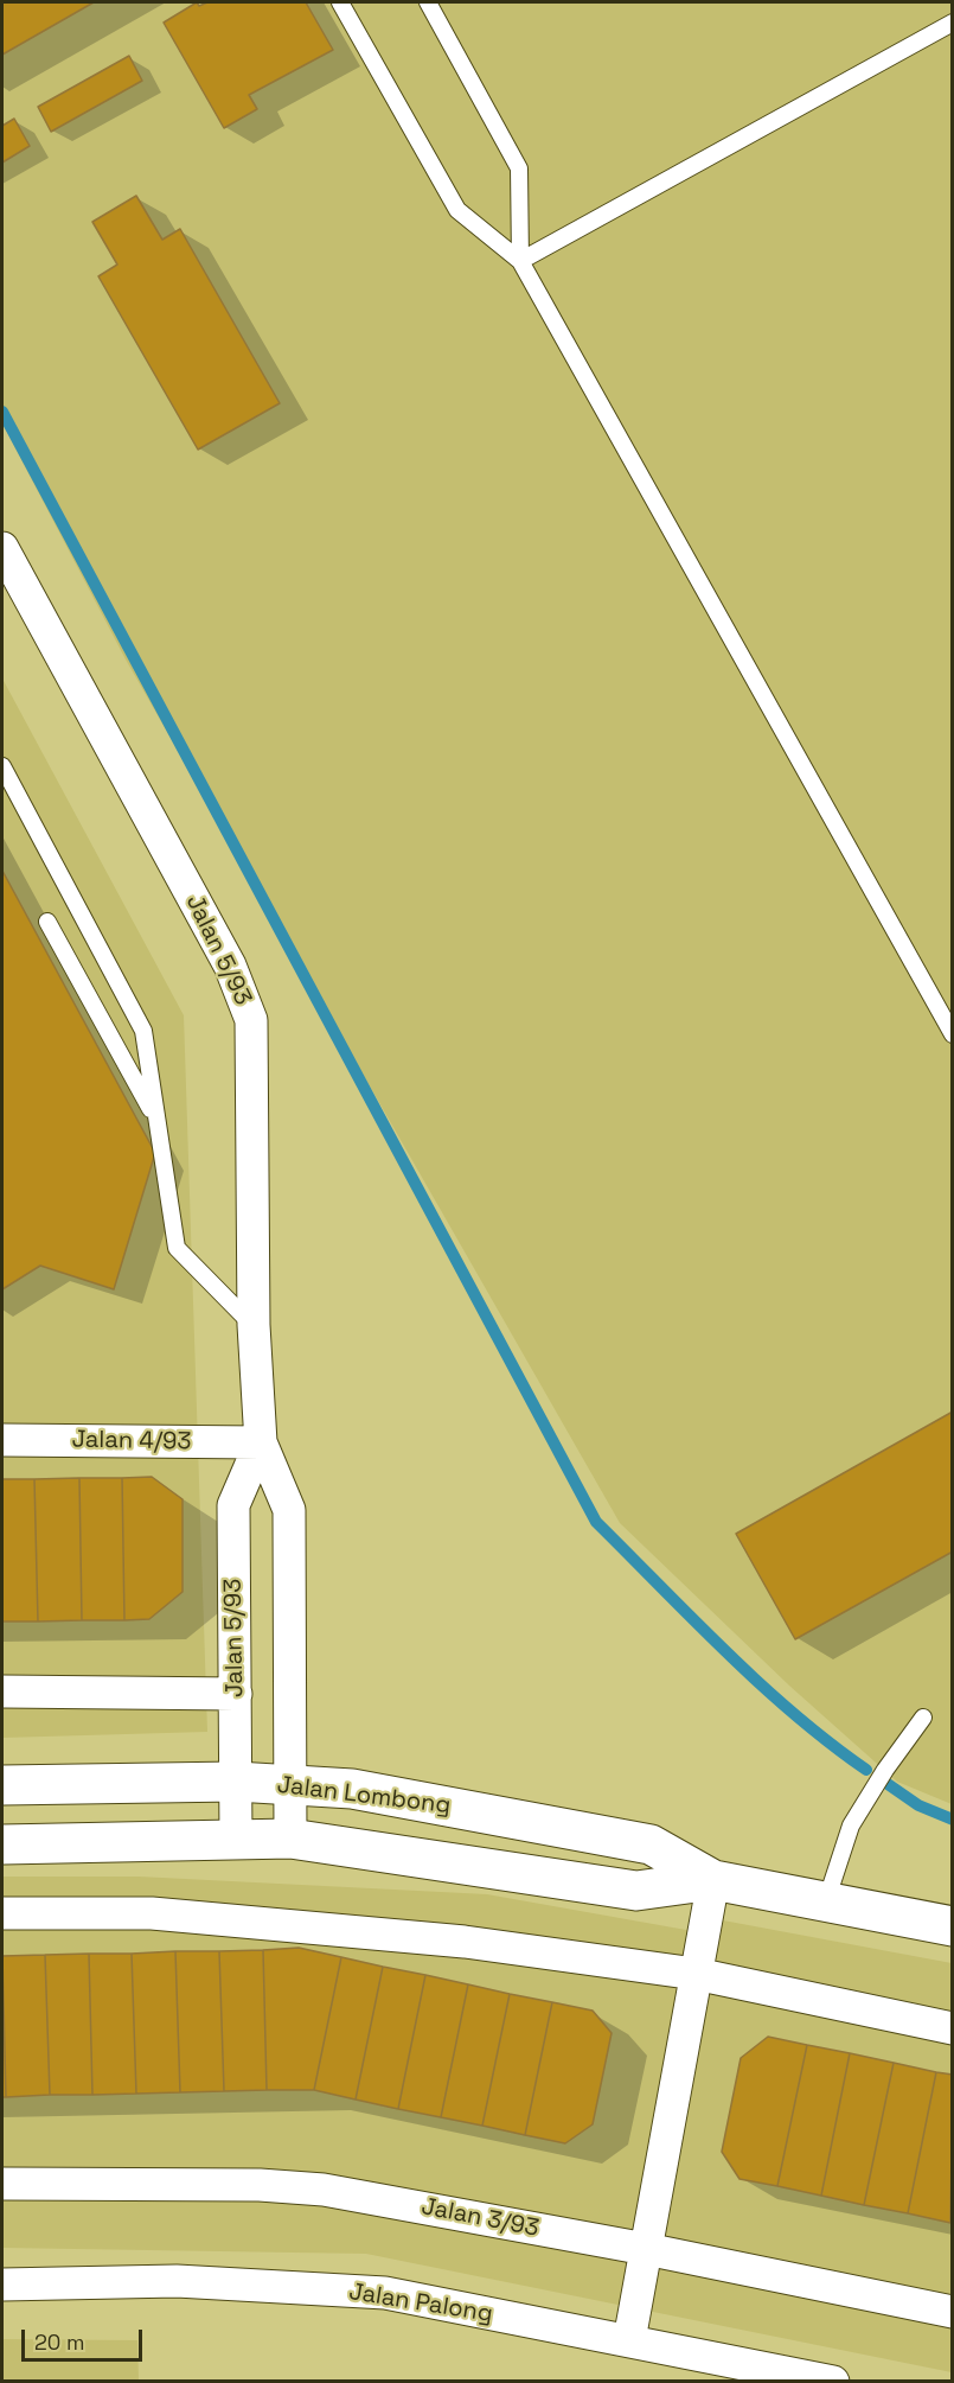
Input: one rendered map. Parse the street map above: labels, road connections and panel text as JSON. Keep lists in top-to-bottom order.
{
  "streets": {
    "street": [
      "Jalan 5/93",
      "Jalan 4/93",
      "Jalan Lombong",
      "Jalan 3/93",
      "Jalan Palong"
    ]
  },
  "crossings": [
    ["Jalan 5/93", "Jalan 4/93"],
    ["Jalan 5/93", "Jalan Lombong"]
  ],
  "scale_bar": "20 m"
}
